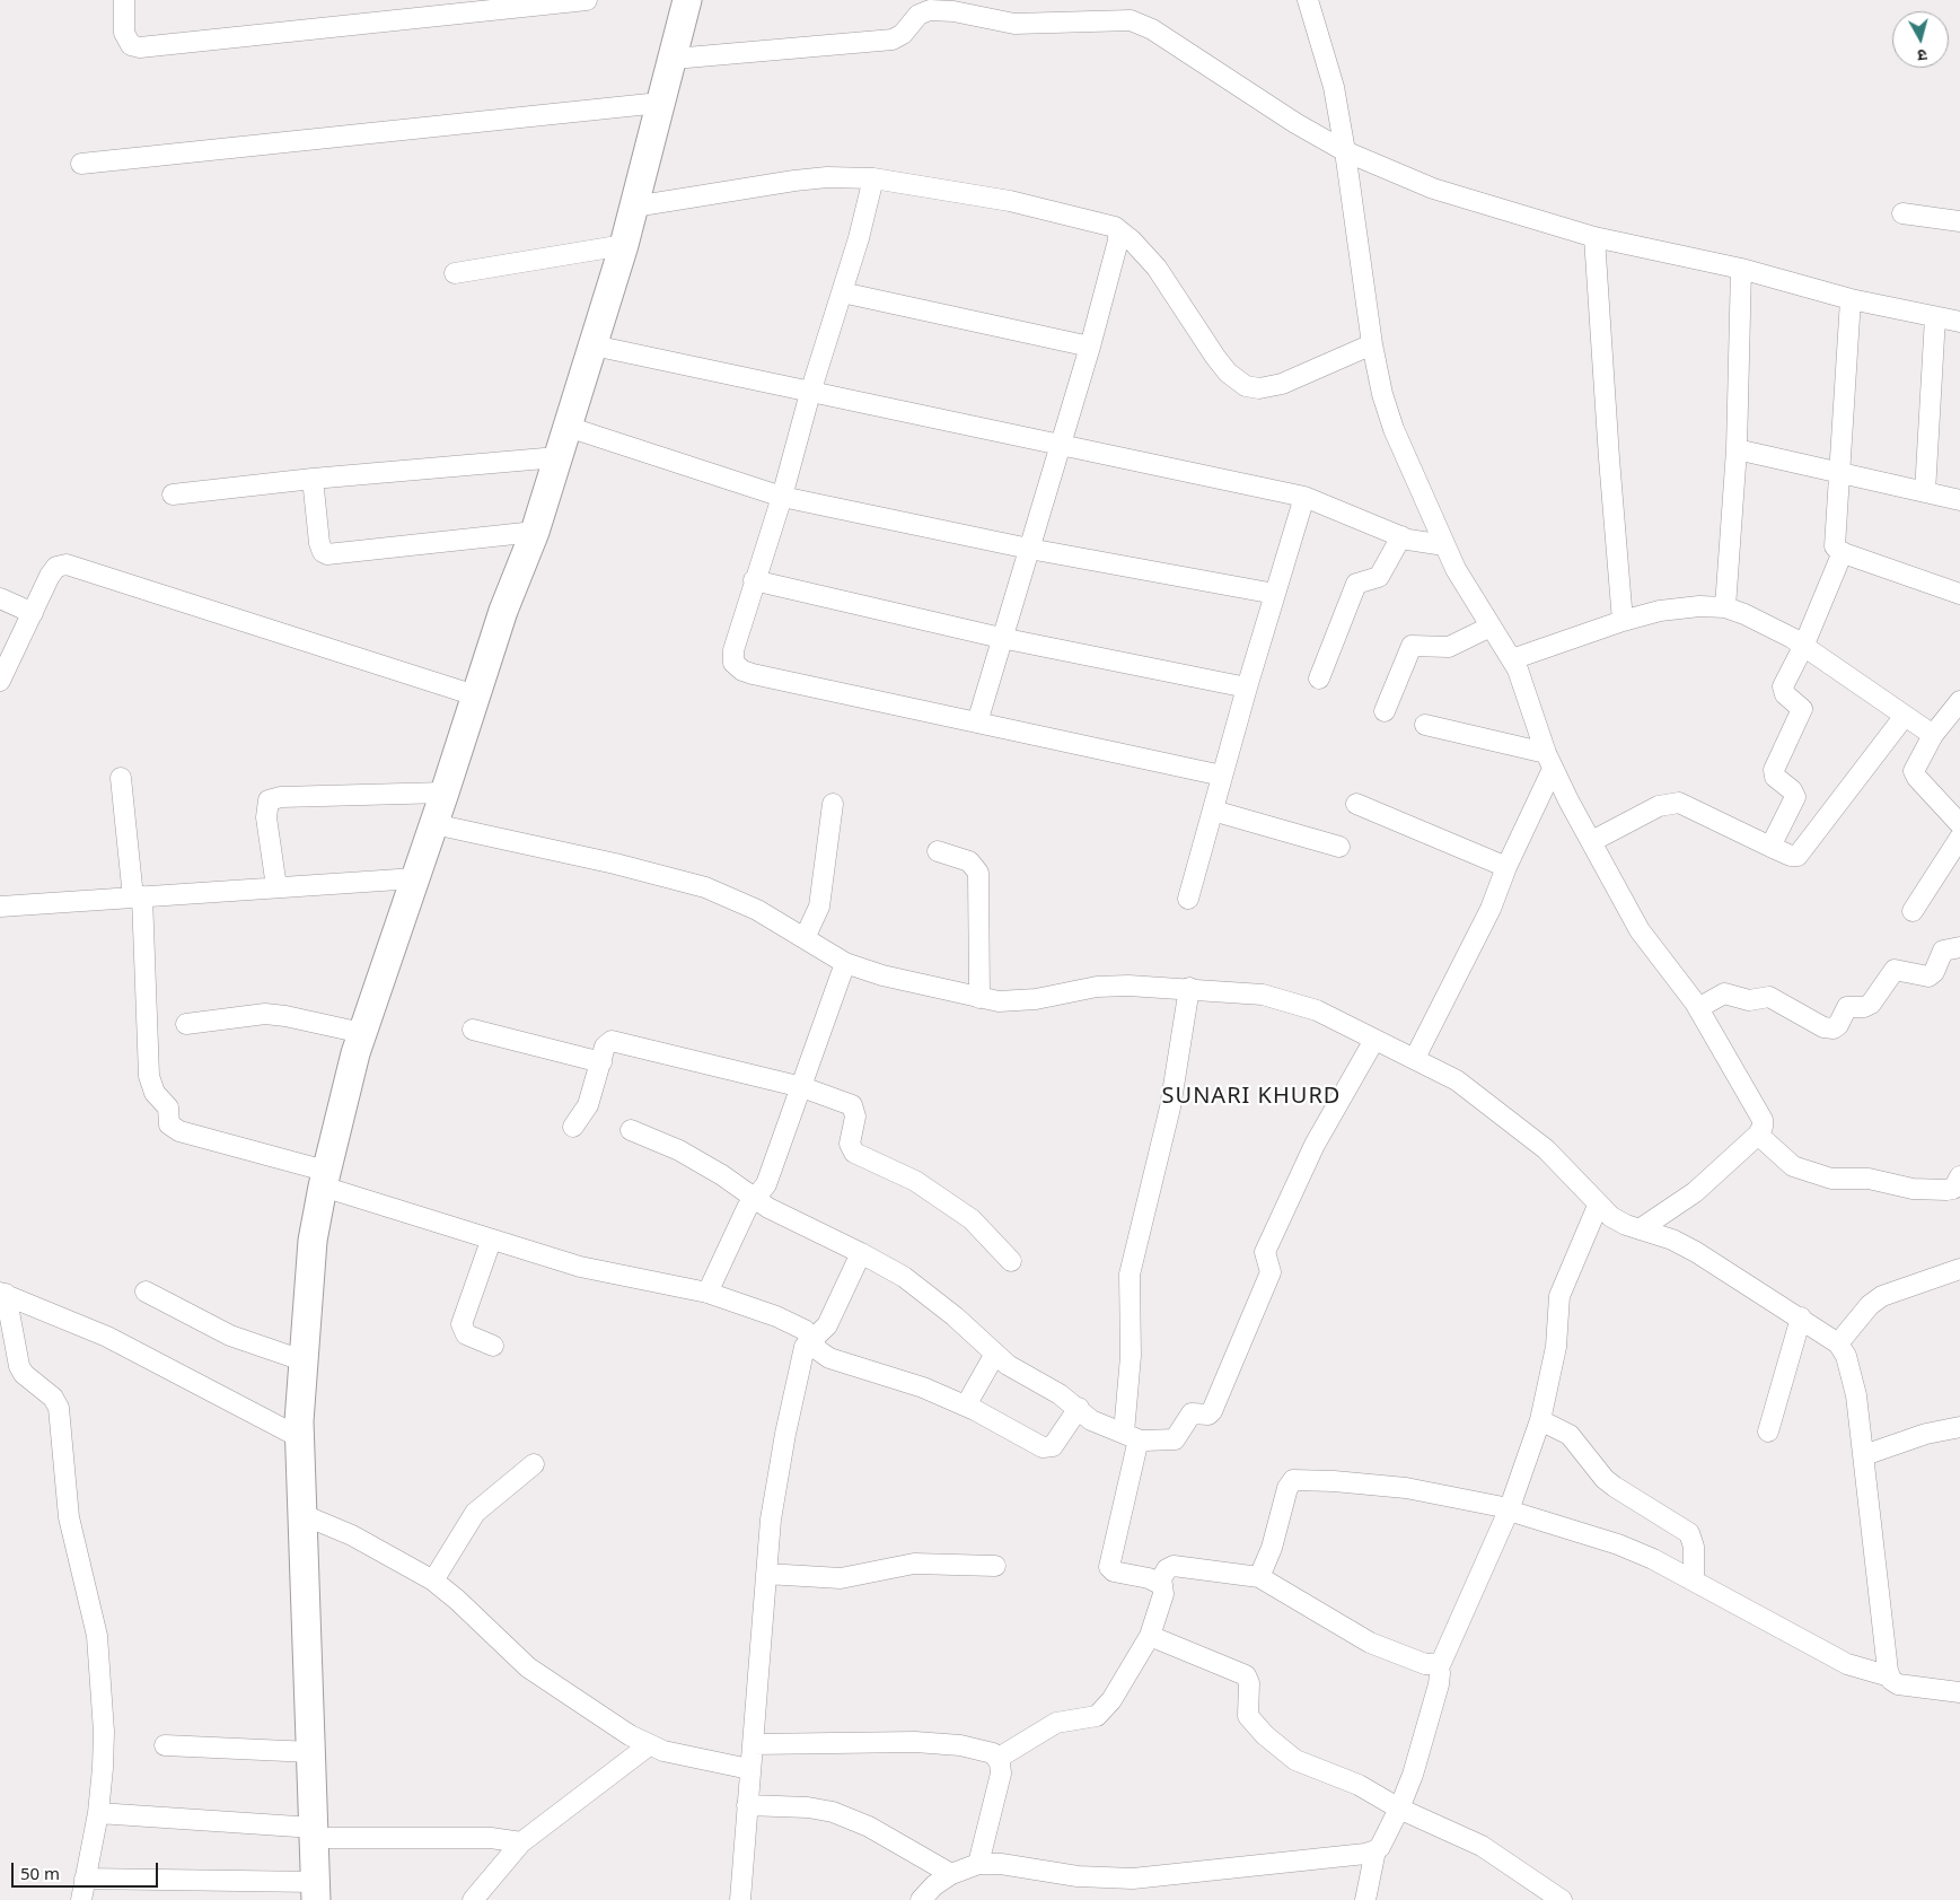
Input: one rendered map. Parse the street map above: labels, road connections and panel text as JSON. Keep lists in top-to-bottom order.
{
  "districts": ["SUNARI KHURD"],
  "scale_bar": "50 m",
  "north": "bottom"
}
